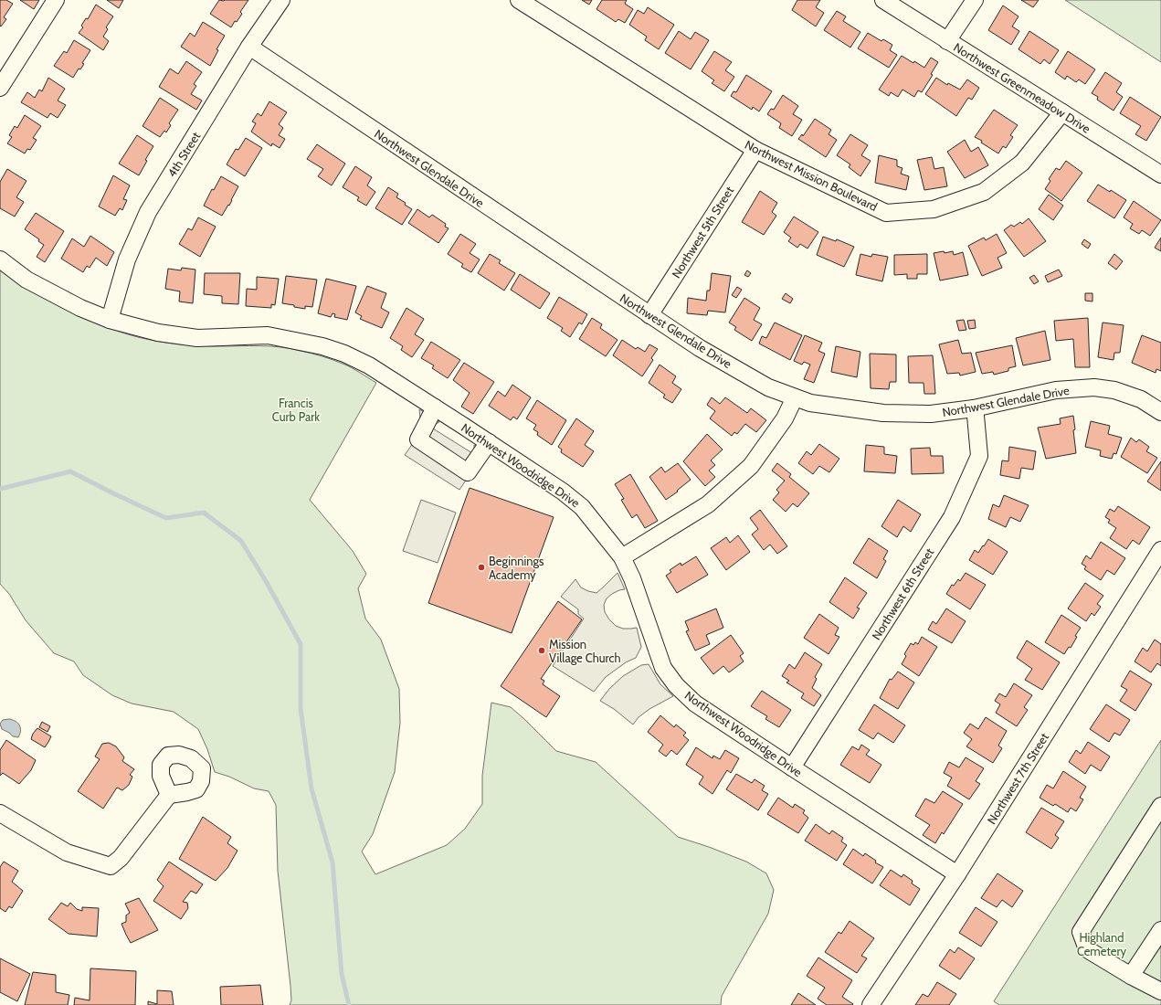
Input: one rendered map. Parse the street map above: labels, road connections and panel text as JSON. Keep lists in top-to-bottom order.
{
  "streets": {
    "street": [
      "Northwest Greenmeadow Drive",
      "4th Street",
      "Northwest Glendale Drive",
      "Northwest Mission Boulevard",
      "Northwest 5th Street",
      "Northwest Woodridge Drive",
      "Northwest 6th Street",
      "Northwest 7th Street"
    ]
  },
  "crossings": [
    ["Northwest Greenmeadow Drive", "Northwest Mission Boulevard"],
    ["4th Street", "Northwest Glendale Drive"],
    ["4th Street", "Northwest Woodridge Drive"],
    ["Northwest Glendale Drive", "Northwest 5th Street"],
    ["Northwest Glendale Drive", "Northwest 6th Street"],
    ["Northwest Mission Boulevard", "Northwest 5th Street"],
    ["Northwest Woodridge Drive", "Northwest 6th Street"],
    ["Northwest Woodridge Drive", "Northwest 7th Street"]
  ],
  "parks": ["Francis Curb Park", "Highland Cemetery"],
  "places": ["Beginnings Academy", "Mission Village Church"]
}
